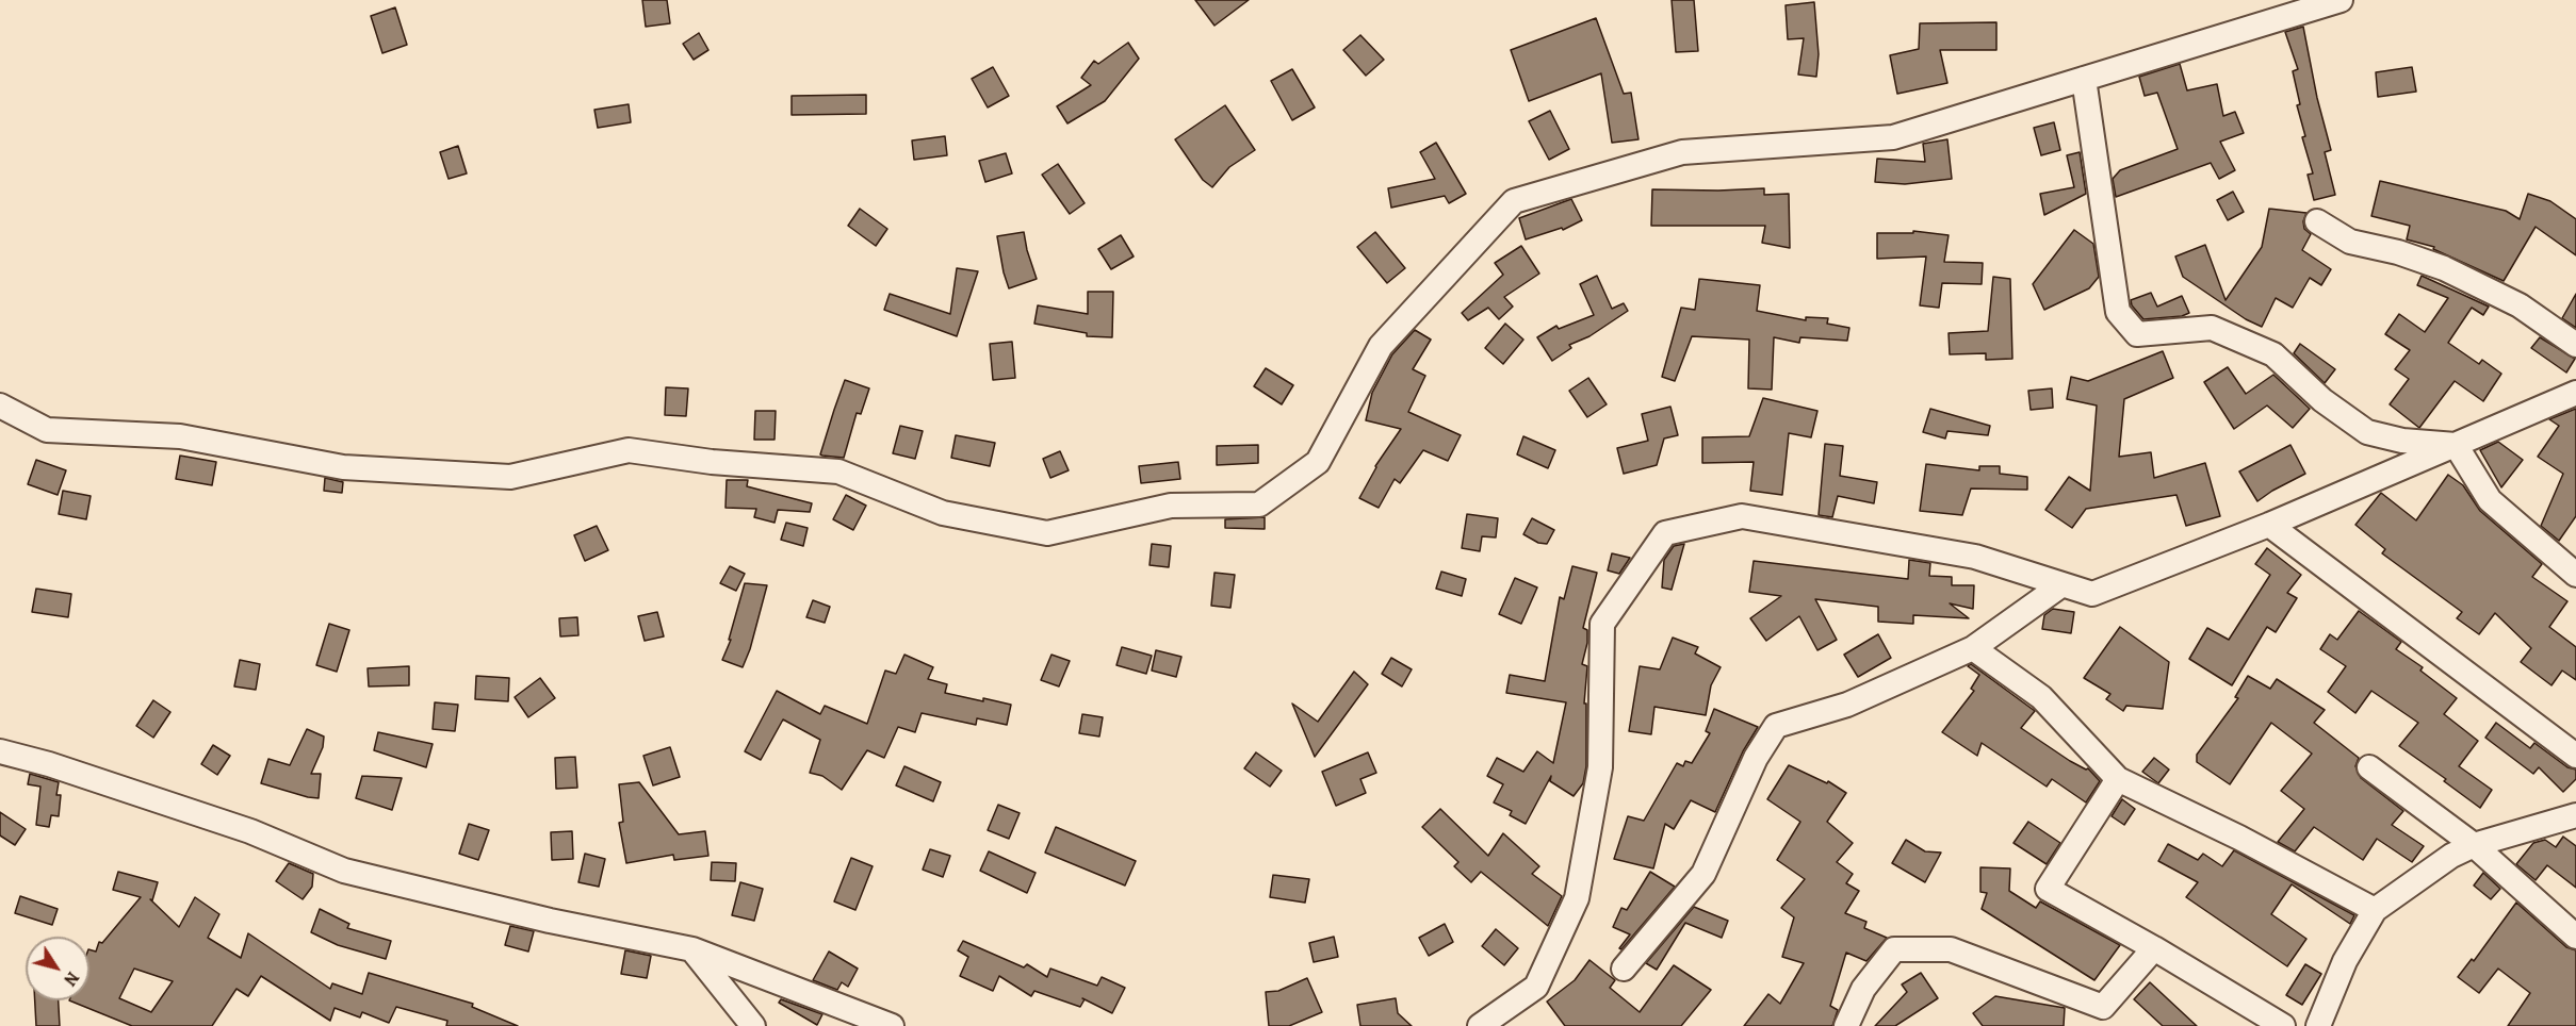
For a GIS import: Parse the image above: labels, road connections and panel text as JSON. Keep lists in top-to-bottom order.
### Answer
{
  "north": "bottom right"
}
